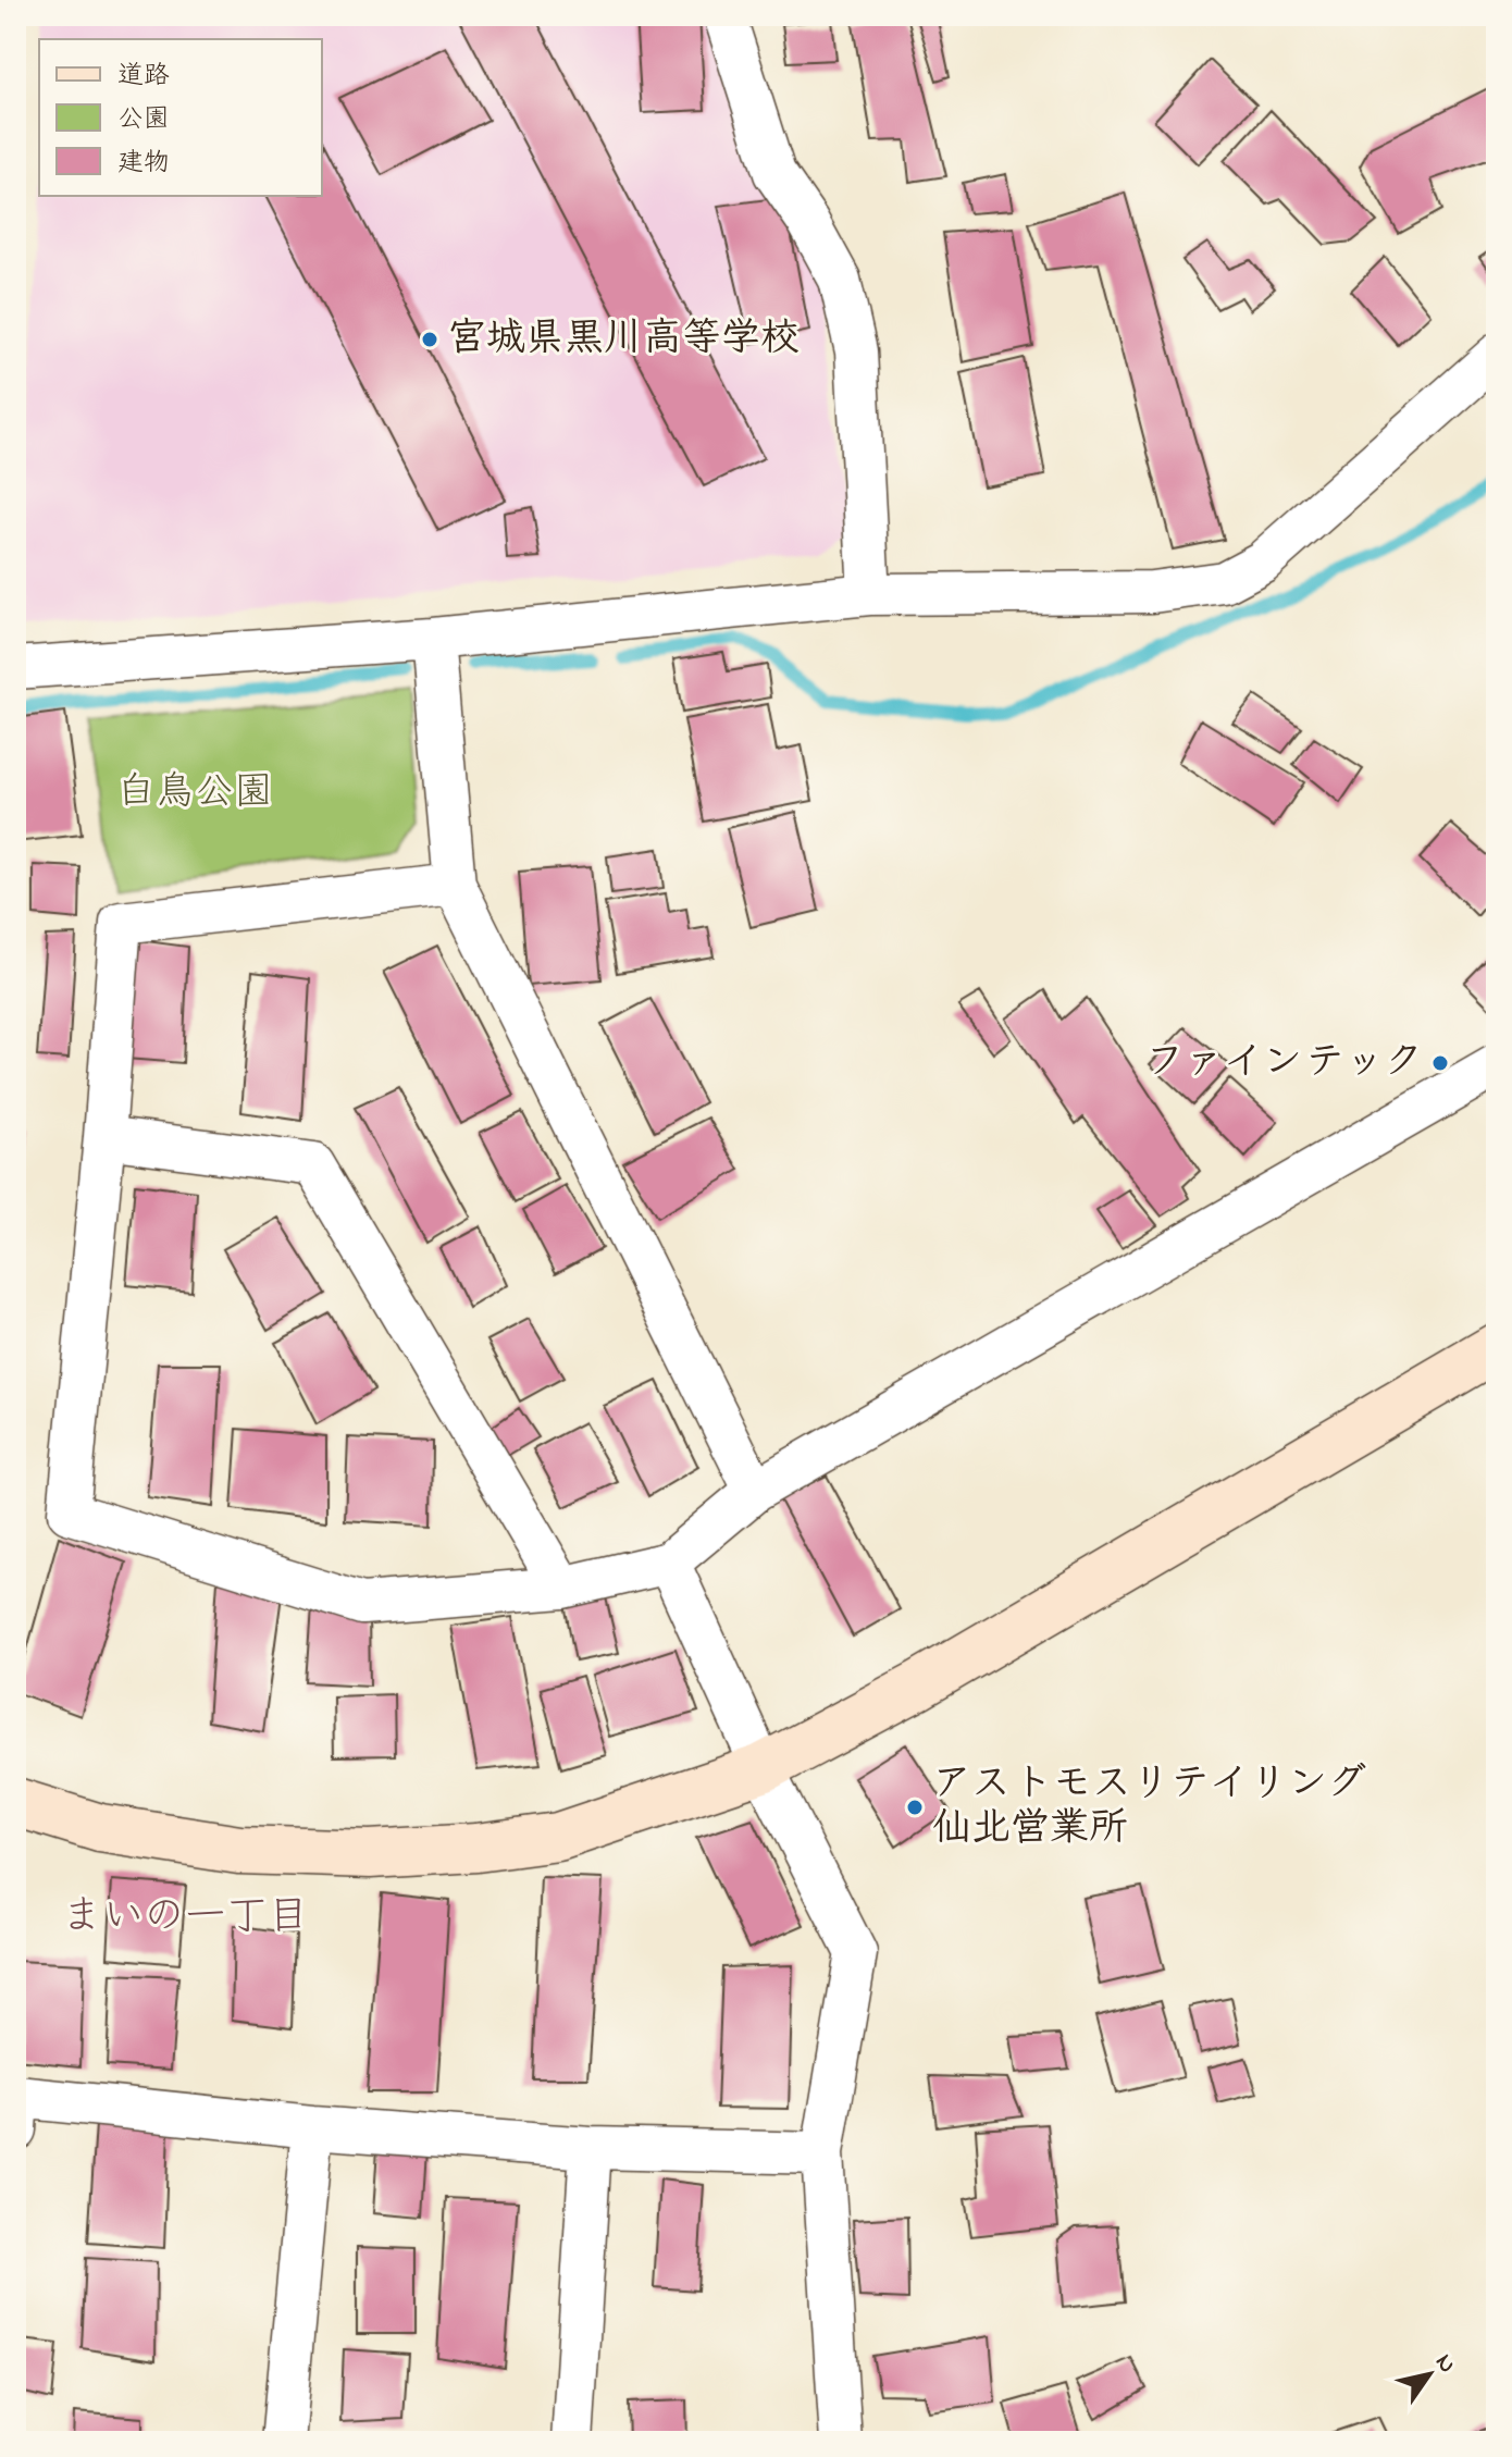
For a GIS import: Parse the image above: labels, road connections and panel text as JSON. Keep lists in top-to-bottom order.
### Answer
{
  "districts": ["まいの一丁目"],
  "parks": ["白鳥公園"],
  "places": ["宮城県黒川高等学校", "ファインテック", "アストモスリテイリング 仙北営業所"],
  "legend": ["道路", "公園", "建物"],
  "north": "top right"
}
